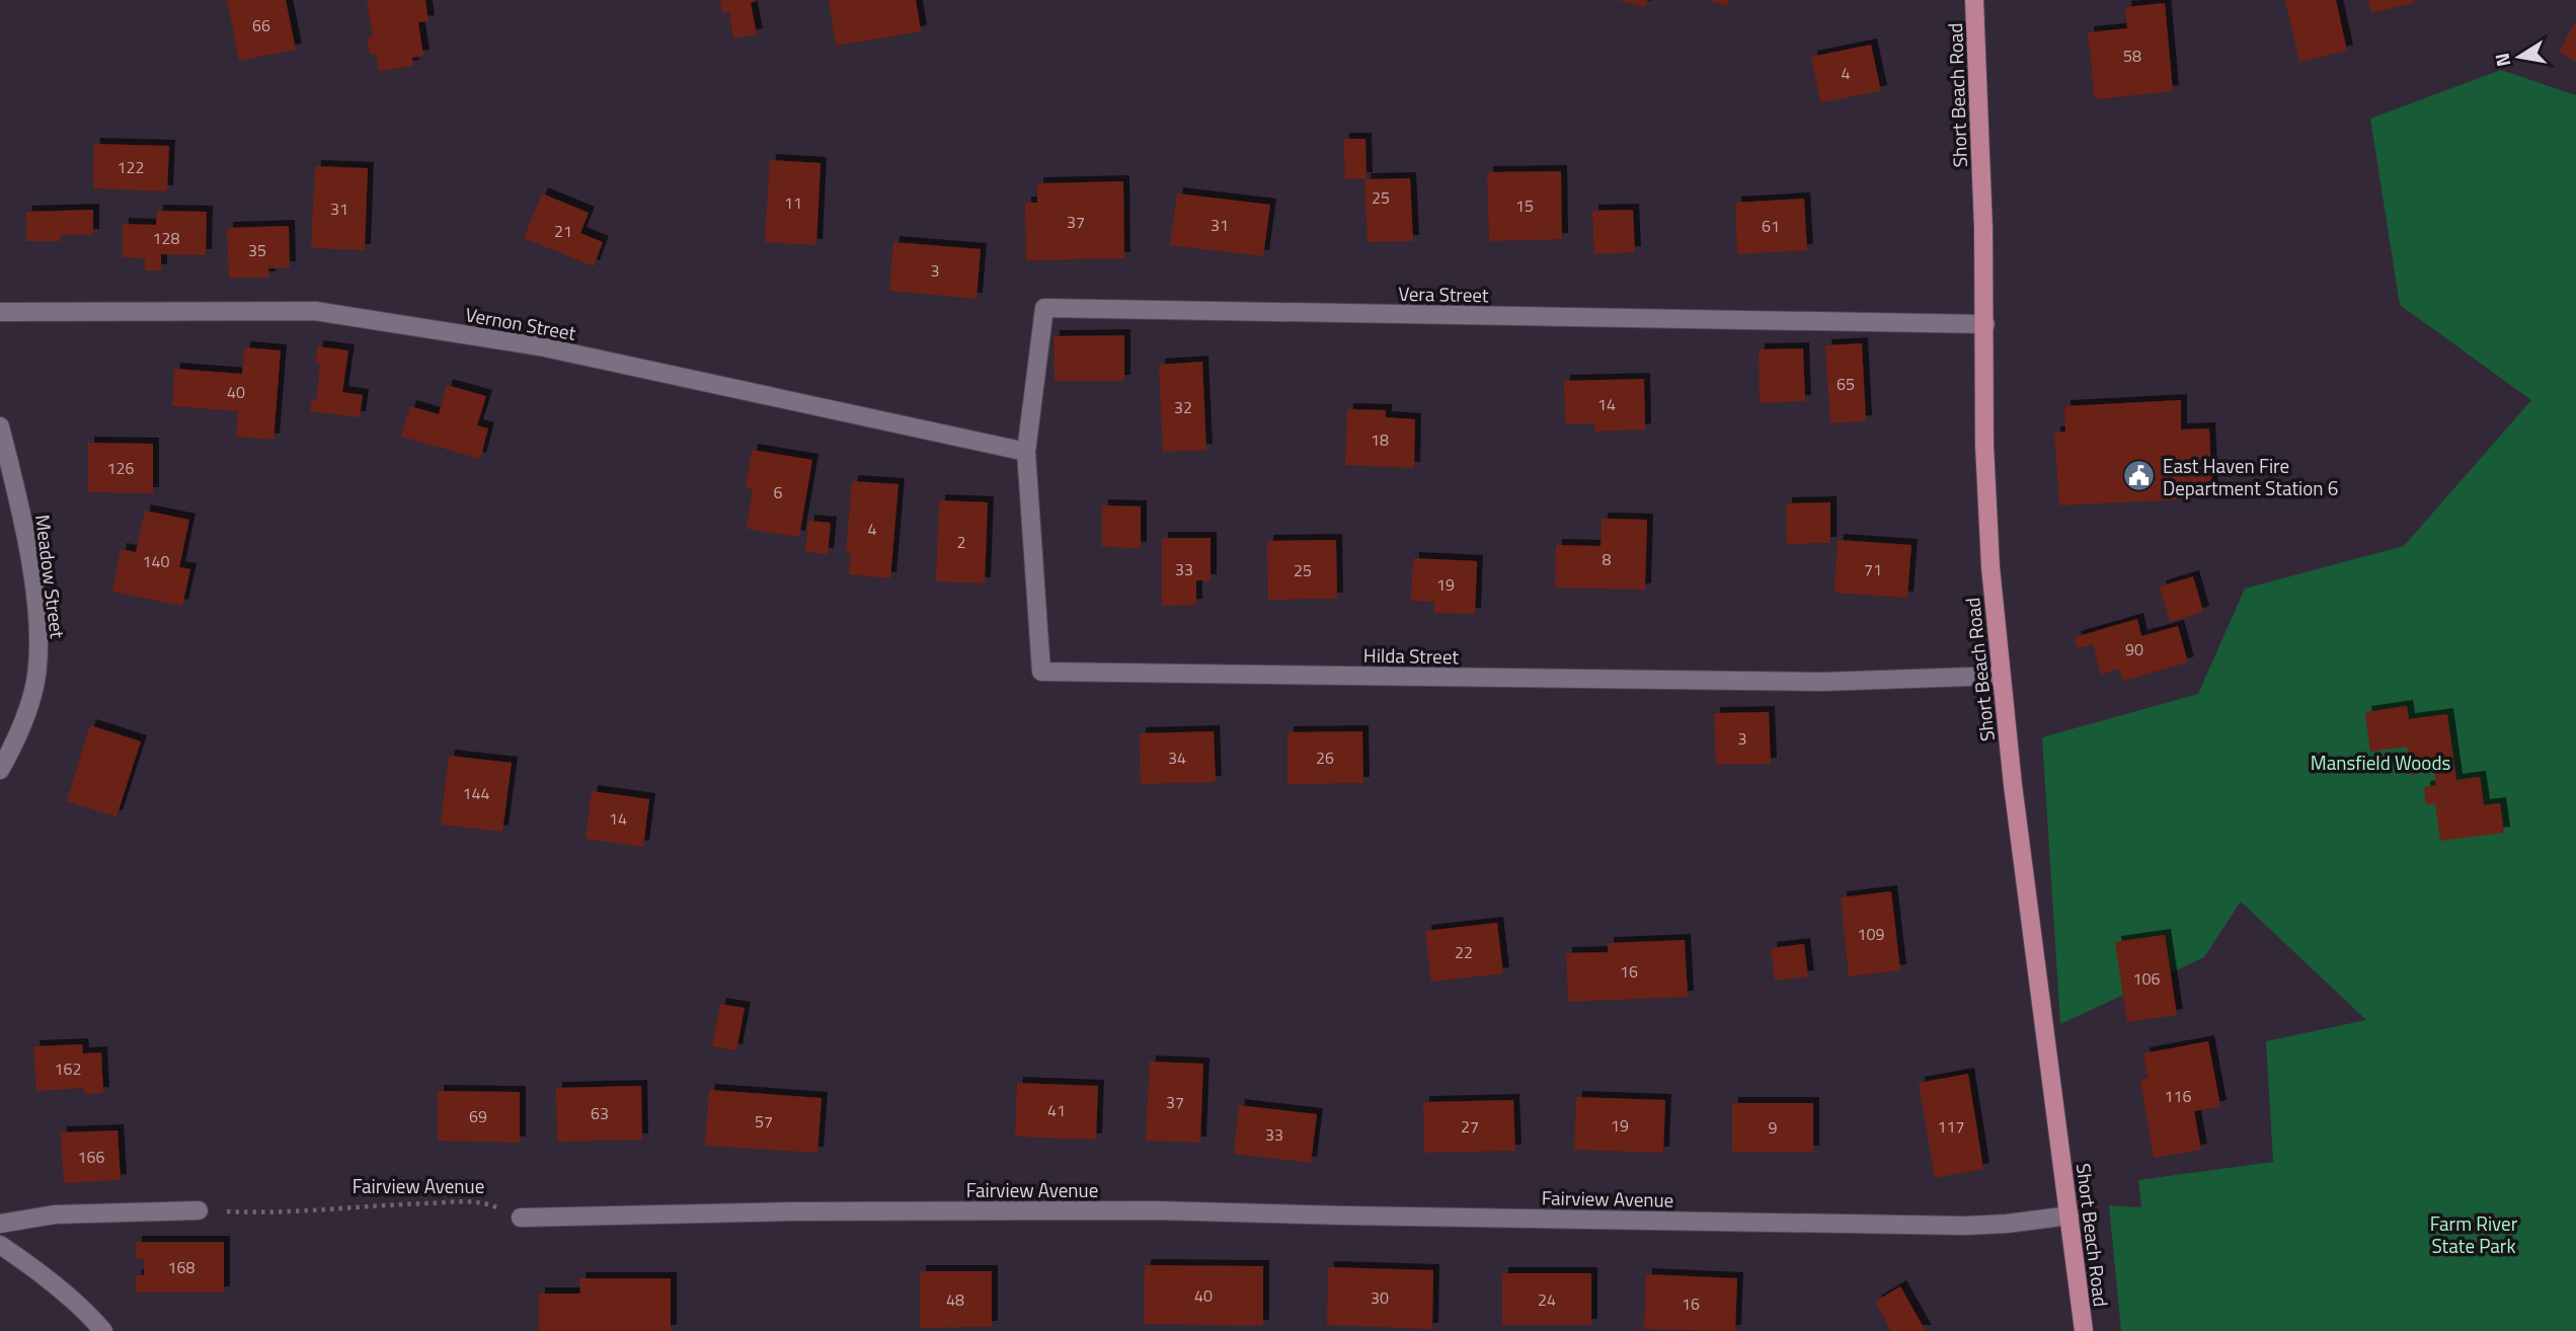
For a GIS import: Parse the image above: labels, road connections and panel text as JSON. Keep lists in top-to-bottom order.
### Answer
{
  "streets": {
    "main road": ["Short Beach Road"],
    "street": [
      "Vera Street",
      "Vernon Street",
      "Meadow Street",
      "Hilda Street",
      "Fairview Avenue"
    ]
  },
  "crossings": [
    ["Short Beach Road", "Vera Street"],
    ["Short Beach Road", "Hilda Street"],
    ["Short Beach Road", "Fairview Avenue"],
    ["Vera Street", "Vernon Street"],
    ["Vera Street", "Hilda Street"],
    ["Vernon Street", "Hilda Street"]
  ],
  "parks": ["Mansfield Woods", "Farm River State Park"],
  "places": {
    "public building": ["East Haven Fire Department Station 6"]
  },
  "house_numbers": [
    "66",
    "58",
    "4",
    "122",
    "25",
    "11",
    "15",
    "31",
    "37",
    "31",
    "61",
    "21",
    "128",
    "35",
    "3",
    "65",
    "40",
    "14",
    "32",
    "18",
    "126",
    "6",
    "4",
    "2",
    "8",
    "140",
    "33",
    "71",
    "25",
    "19",
    "90",
    "3",
    "34",
    "26",
    "144",
    "14",
    "109",
    "22",
    "16",
    "106",
    "162",
    "116",
    "37",
    "41",
    "63",
    "69",
    "57",
    "19",
    "27",
    "117",
    "9",
    "33",
    "166",
    "168",
    "40",
    "30",
    "48",
    "24",
    "16"
  ],
  "north": "left"
}
